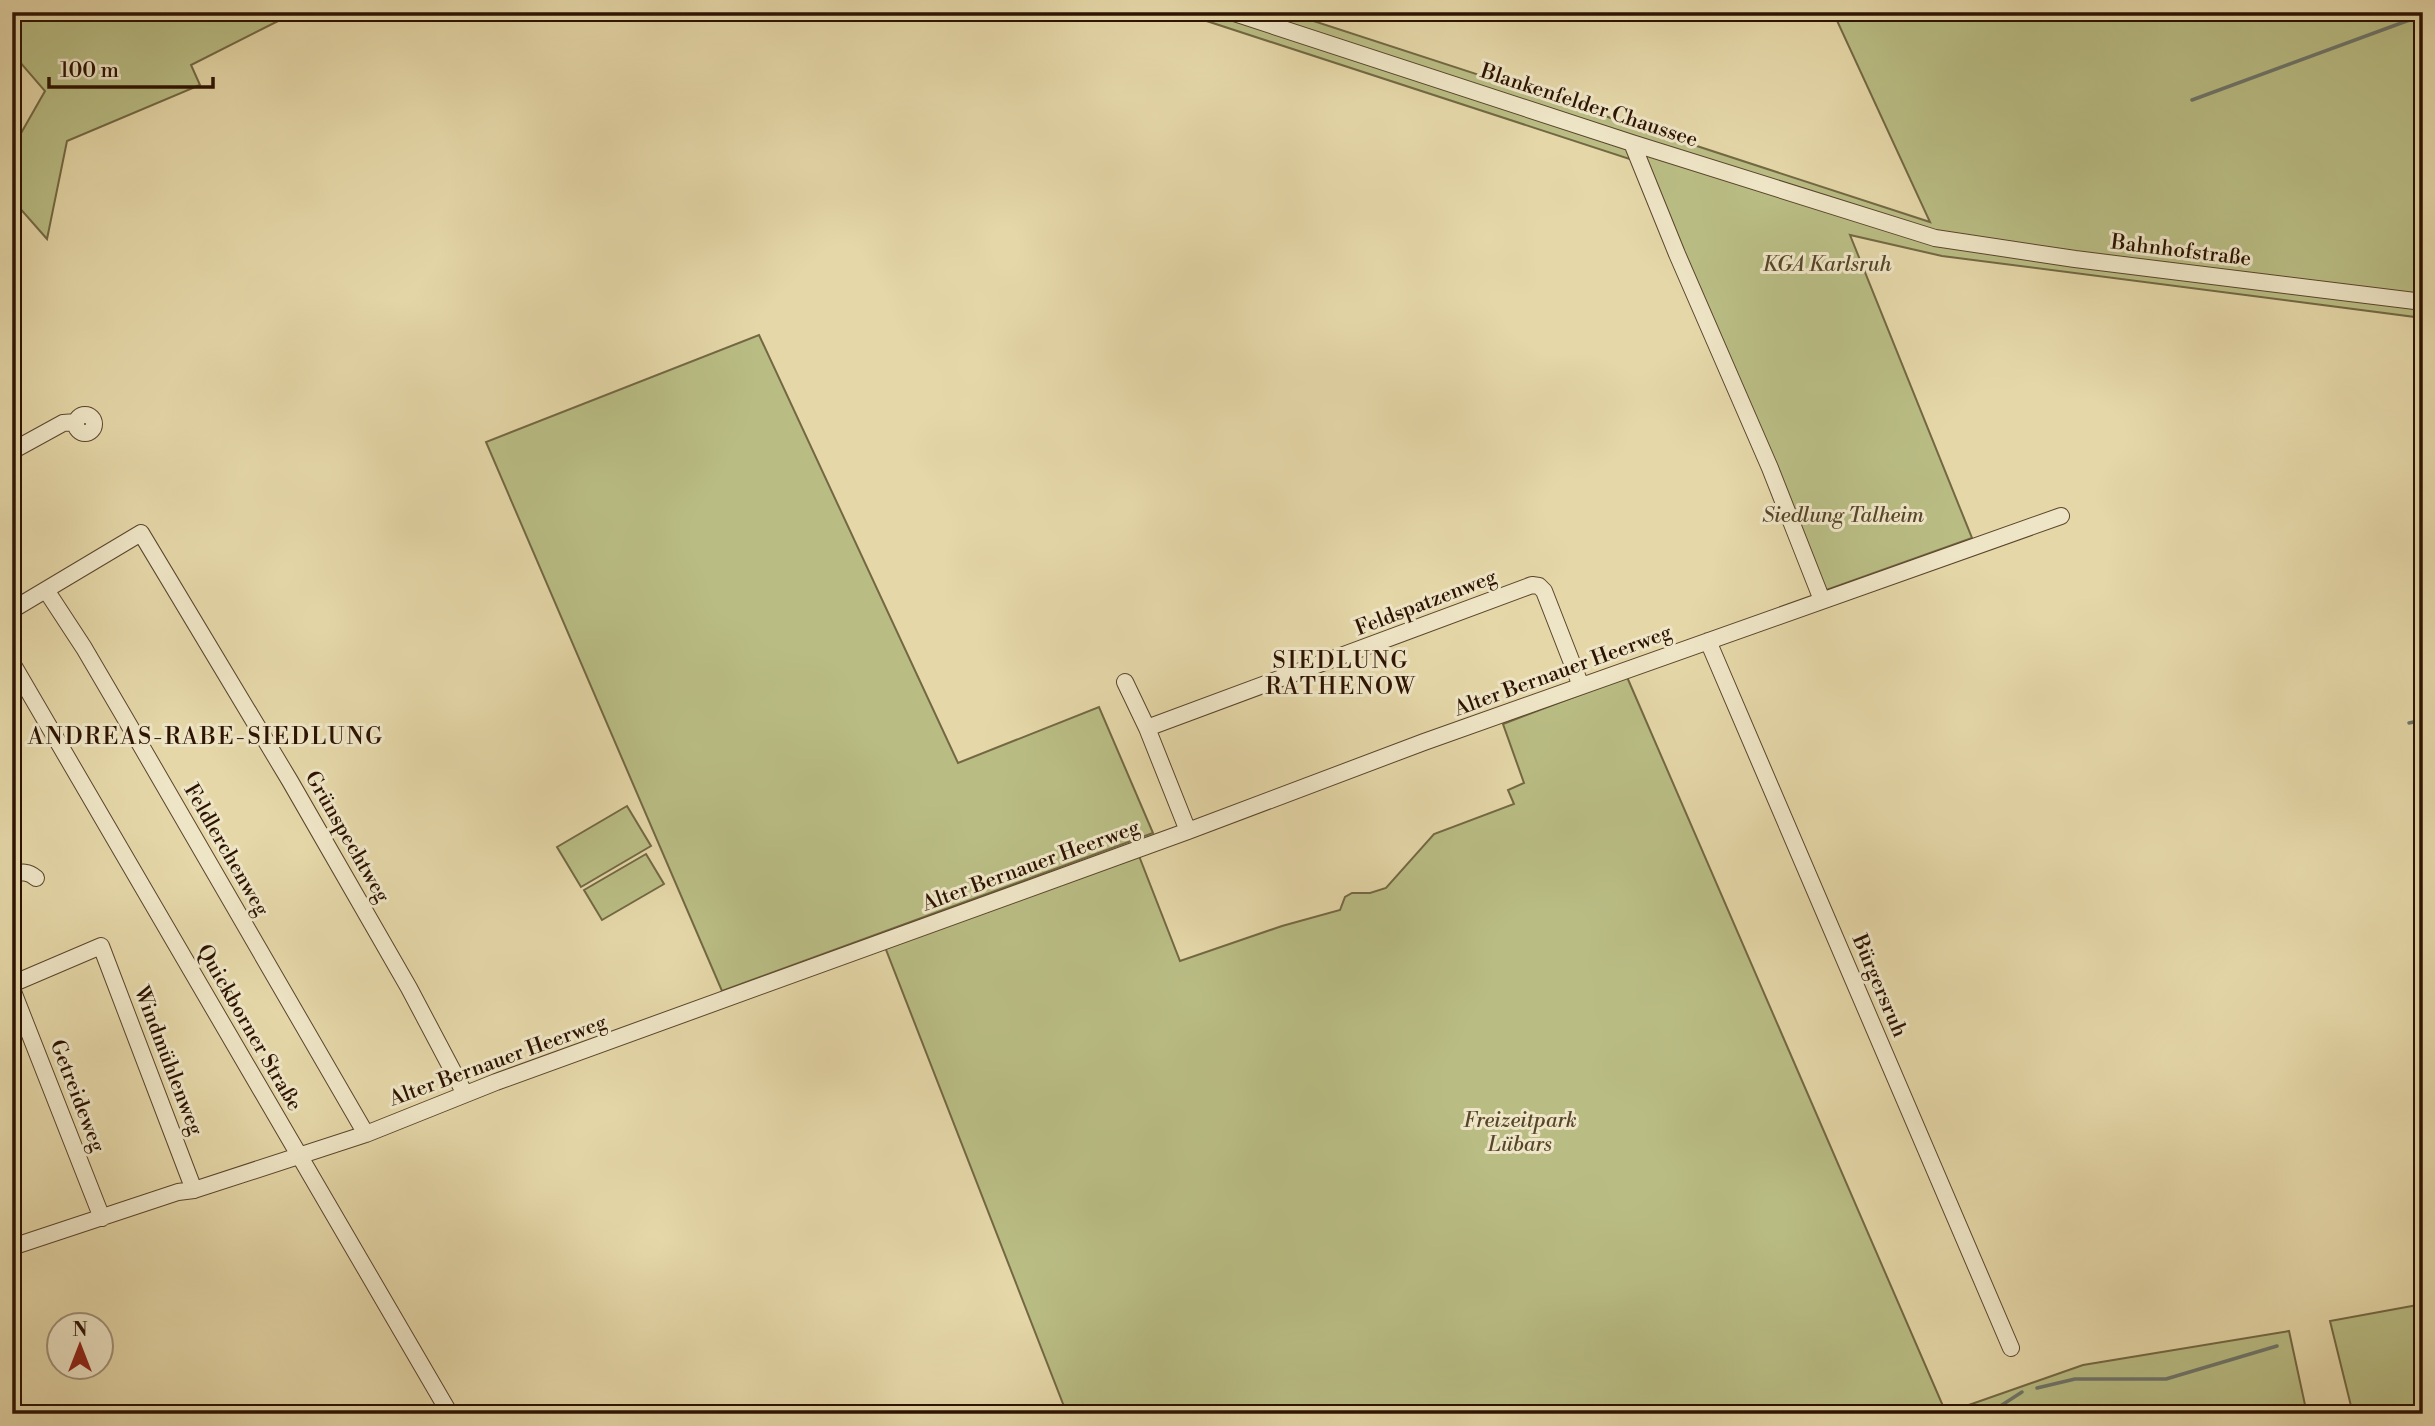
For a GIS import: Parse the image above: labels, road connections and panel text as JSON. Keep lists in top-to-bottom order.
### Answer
{
  "streets": {
    "street": [
      "Blankenfelder Chaussee",
      "Bahnhofstraße",
      "Feldspatzenweg",
      "Alter Bernauer Heerweg",
      "Grünspechtweg",
      "Feldlerchenweg",
      "Bürgersruh",
      "Quickborner Straße",
      "Windmühlenweg",
      "Getreideweg"
    ]
  },
  "crossings": [
    ["Blankenfelder Chaussee", "Bahnhofstraße"],
    ["Feldspatzenweg", "Alter Bernauer Heerweg"],
    ["Alter Bernauer Heerweg", "Grünspechtweg"],
    ["Alter Bernauer Heerweg", "Feldlerchenweg"],
    ["Alter Bernauer Heerweg", "Bürgersruh"],
    ["Alter Bernauer Heerweg", "Quickborner Straße"],
    ["Alter Bernauer Heerweg", "Windmühlenweg"],
    ["Alter Bernauer Heerweg", "Getreideweg"],
    ["Grünspechtweg", "Feldlerchenweg"]
  ],
  "districts": ["SIEDLUNG RATHENOW", "ANDREAS-RABE-SIEDLUNG"],
  "parks": ["KGA Karlsruh", "Siedlung Talheim", "Freizeitpark Lübars"],
  "scale_bar": "100 m",
  "north": "top"
}
